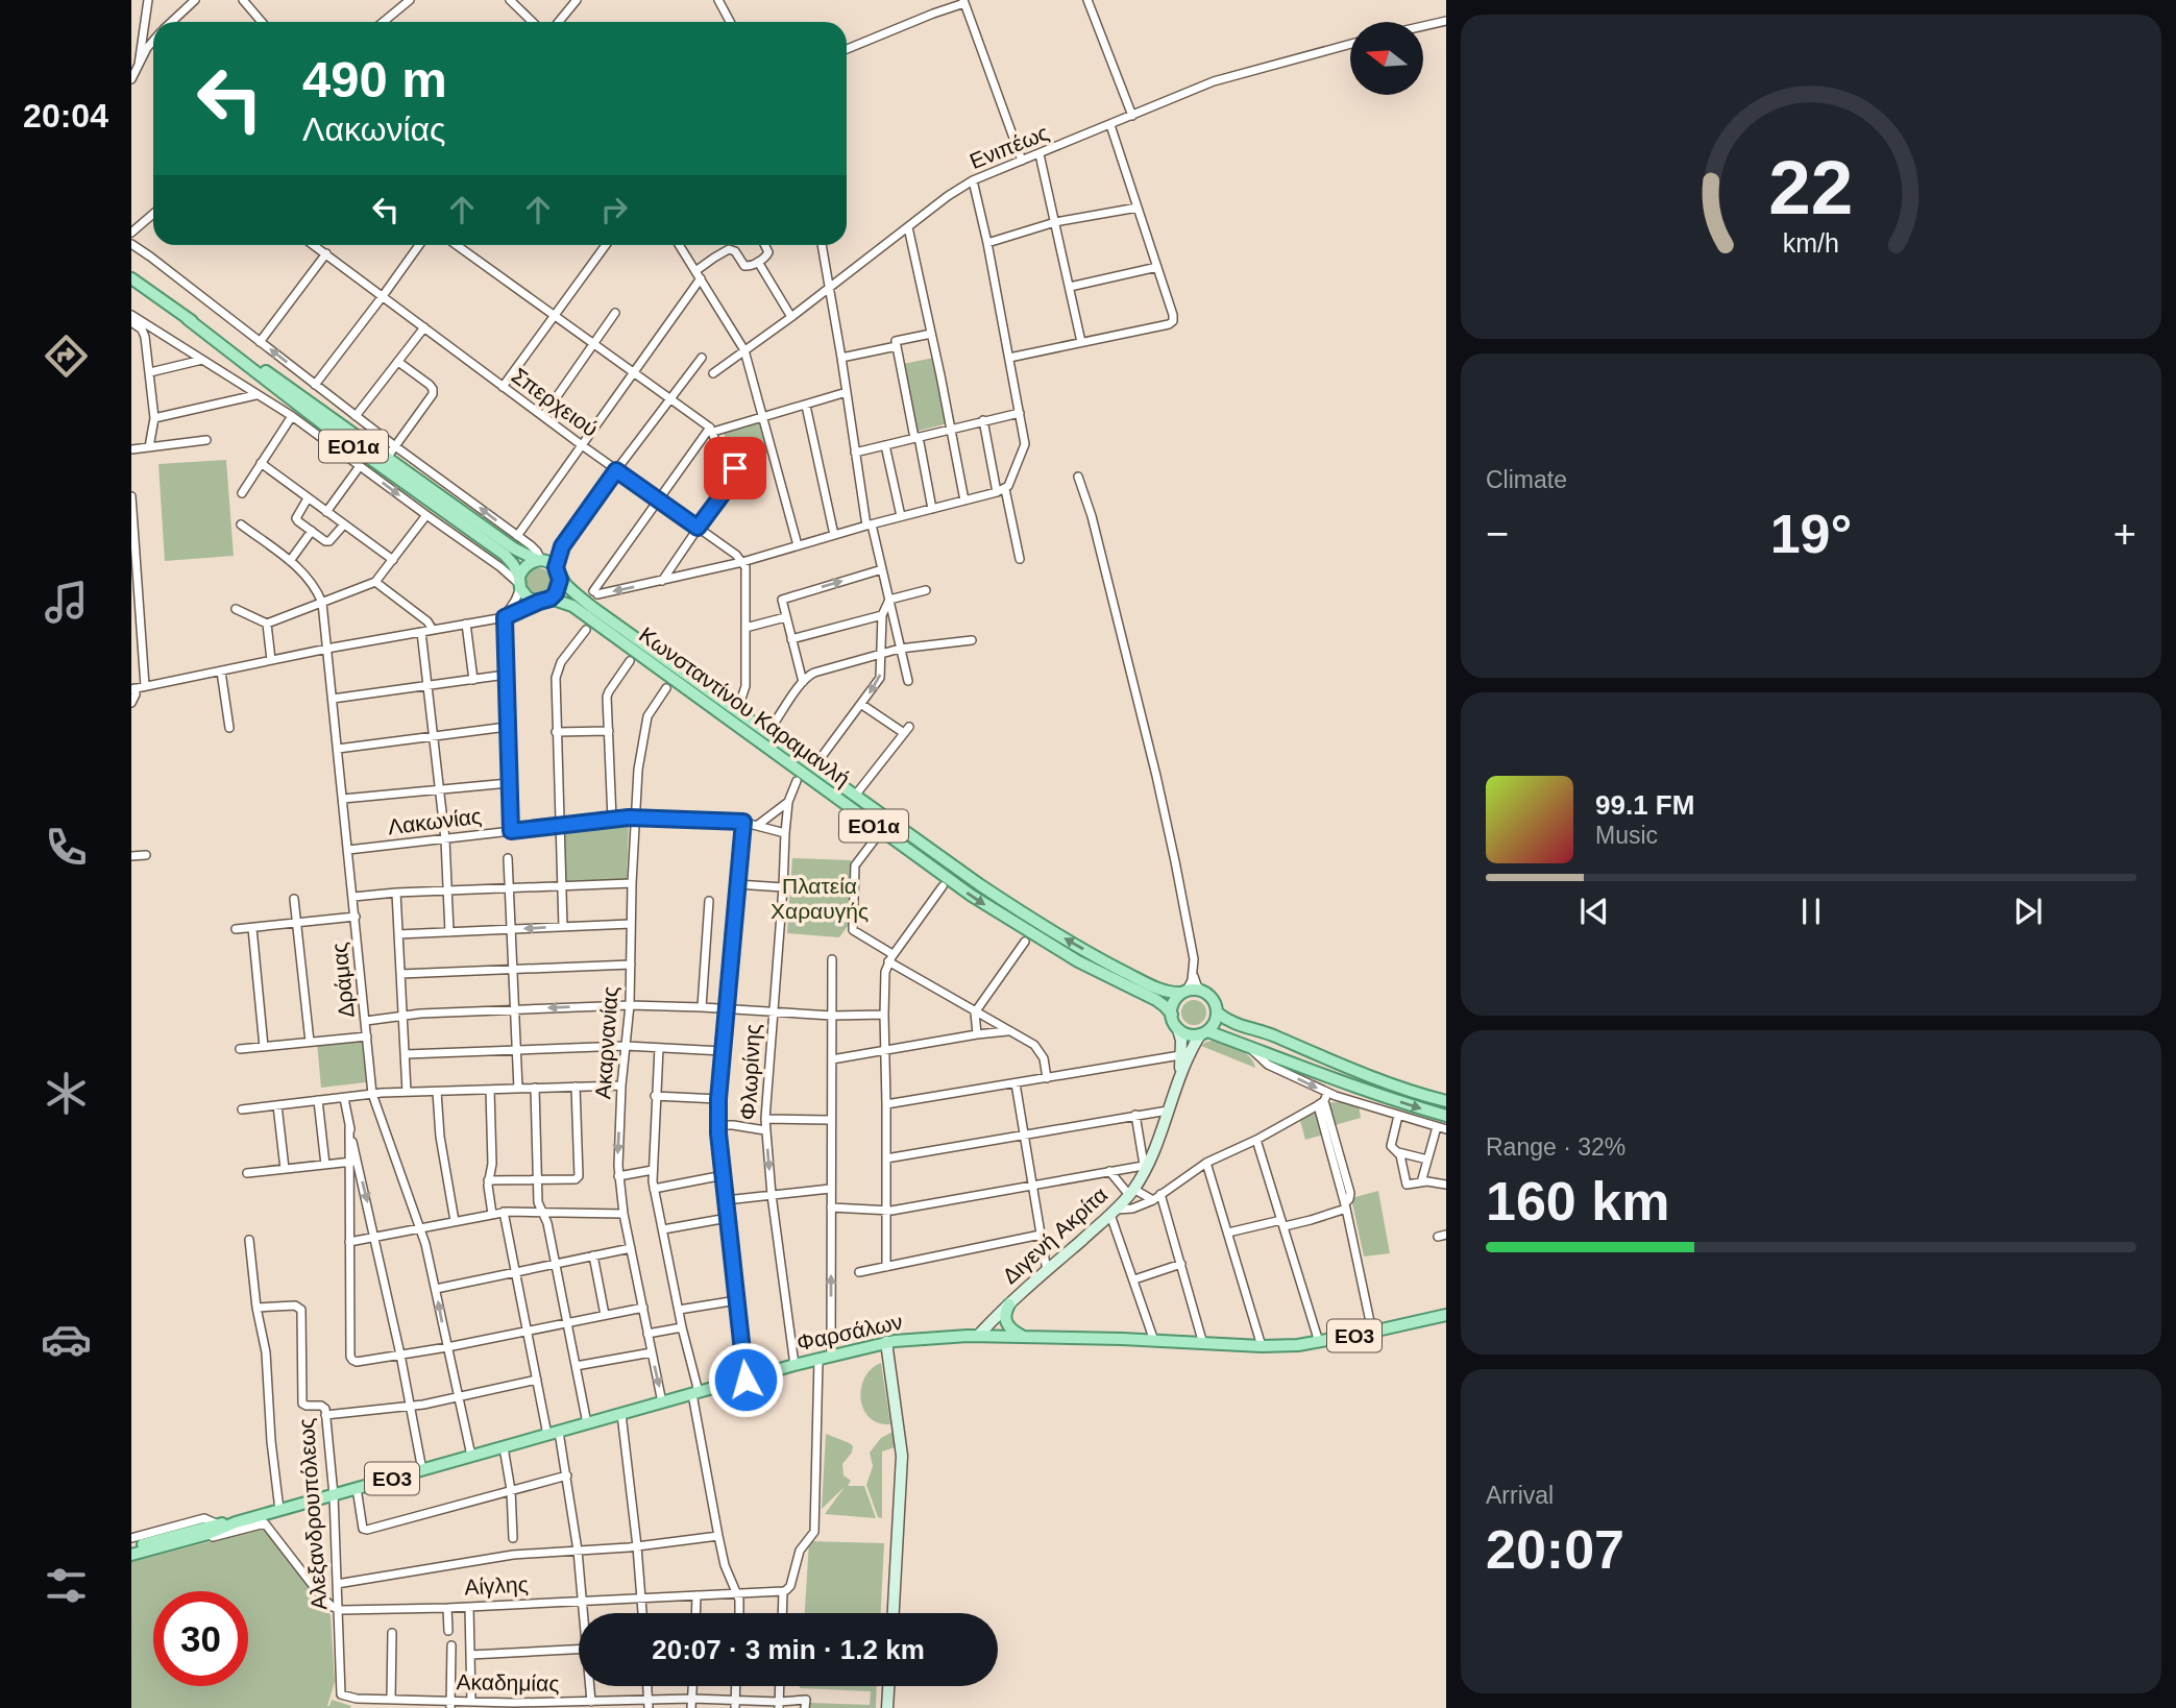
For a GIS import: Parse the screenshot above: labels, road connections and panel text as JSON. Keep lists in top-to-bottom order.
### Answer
{
  "streets": {
    "main road": [
      "ΕΟ1α",
      "Κωνσταντίνου Καραμανλή",
      "Διγενή Ακρίτα",
      "Φαρσάλων",
      "ΕΟ3"
    ],
    "street": [
      "Ενιπέως",
      "Σπερχειού",
      "Λακωνίας",
      "Δράμας",
      "Ακαρνανίας",
      "Φλωρίνης",
      "Αλεξανδρουπόλεως",
      "Αίγλης",
      "Ακαδημίας"
    ]
  },
  "crossings": [
    ["ΕΟ1α", "Κωνσταντίνου Καραμανλή"],
    ["ΕΟ1α", "Διγενή Ακρίτα"],
    ["Κωνσταντίνου Καραμανλή", "Διγενή Ακρίτα"],
    ["Λακωνίας", "Δράμας"],
    ["Λακωνίας", "Ακαρνανίας"],
    ["Λακωνίας", "Φλωρίνης"],
    ["Δράμας", "Φαρσάλων"],
    ["Ακαρνανίας", "Φαρσάλων"],
    ["Φλωρίνης", "Φαρσάλων"],
    ["Διγενή Ακρίτα", "Φαρσάλων"],
    ["Φαρσάλων", "ΕΟ3"],
    ["Φαρσάλων", "Αλεξανδρουπόλεως"],
    ["Αλεξανδρουπόλεως", "Αίγλης"],
    ["Αλεξανδρουπόλεως", "Ακαδημίας"]
  ],
  "parks": ["Πλατεία Χαραυγής"],
  "north": "left",
  "page": {
    "tabs": "20:04",
    "turn": ["490 m", "Λακωνίας"],
    "tile": [
      "Climate",
      ["Range · 32%", "160 km"],
      ["Arrival", "20:07"]
    ],
    "heat": ["−", "19°", "+"],
    "song": ["99.1 FM", "Music"],
    "limit": "30",
    "trip": "20:07 · 3 min · 1.2 km",
    "gauge": ["22", "km/h"]
  }
}
